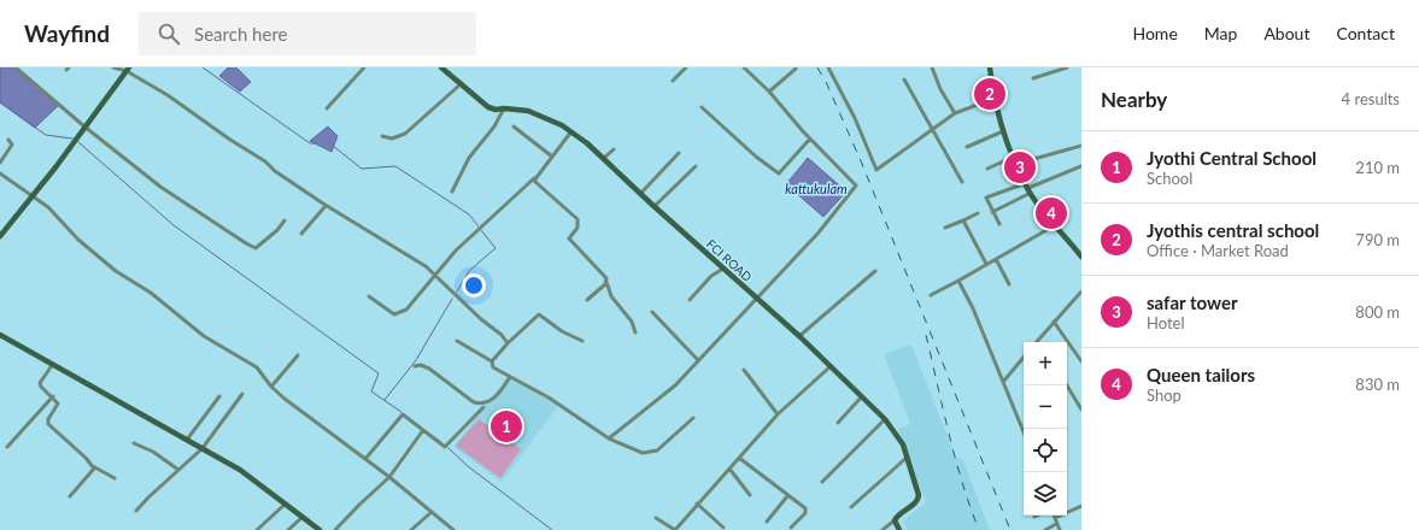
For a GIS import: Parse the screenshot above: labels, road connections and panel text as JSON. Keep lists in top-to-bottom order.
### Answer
{
  "streets": {
    "street": ["FCI ROAD"]
  },
  "water": ["kattukulam"],
  "page": {
    "header": "Wayfind",
    "search": "Search here",
    "nav": [
      "Home",
      "Map",
      "About",
      "Contact"
    ],
    "heading": ["Nearby", "4 results"],
    "pins": [
      "2",
      "3",
      "4",
      "1"
    ],
    "list": [
      {
        "mark": "1",
        "name": "Jyothi Central School",
        "note": "School",
        "value": "210 m"
      },
      {
        "mark": "2",
        "name": "Jyothis central school",
        "note": "Office · Market Road",
        "value": "790 m"
      },
      {
        "mark": "3",
        "name": "safar tower",
        "note": "Hotel",
        "value": "800 m"
      },
      {
        "mark": "4",
        "name": "Queen tailors",
        "note": "Shop",
        "value": "830 m"
      }
    ],
    "map_buttons": ["+", "−"]
  }
}
